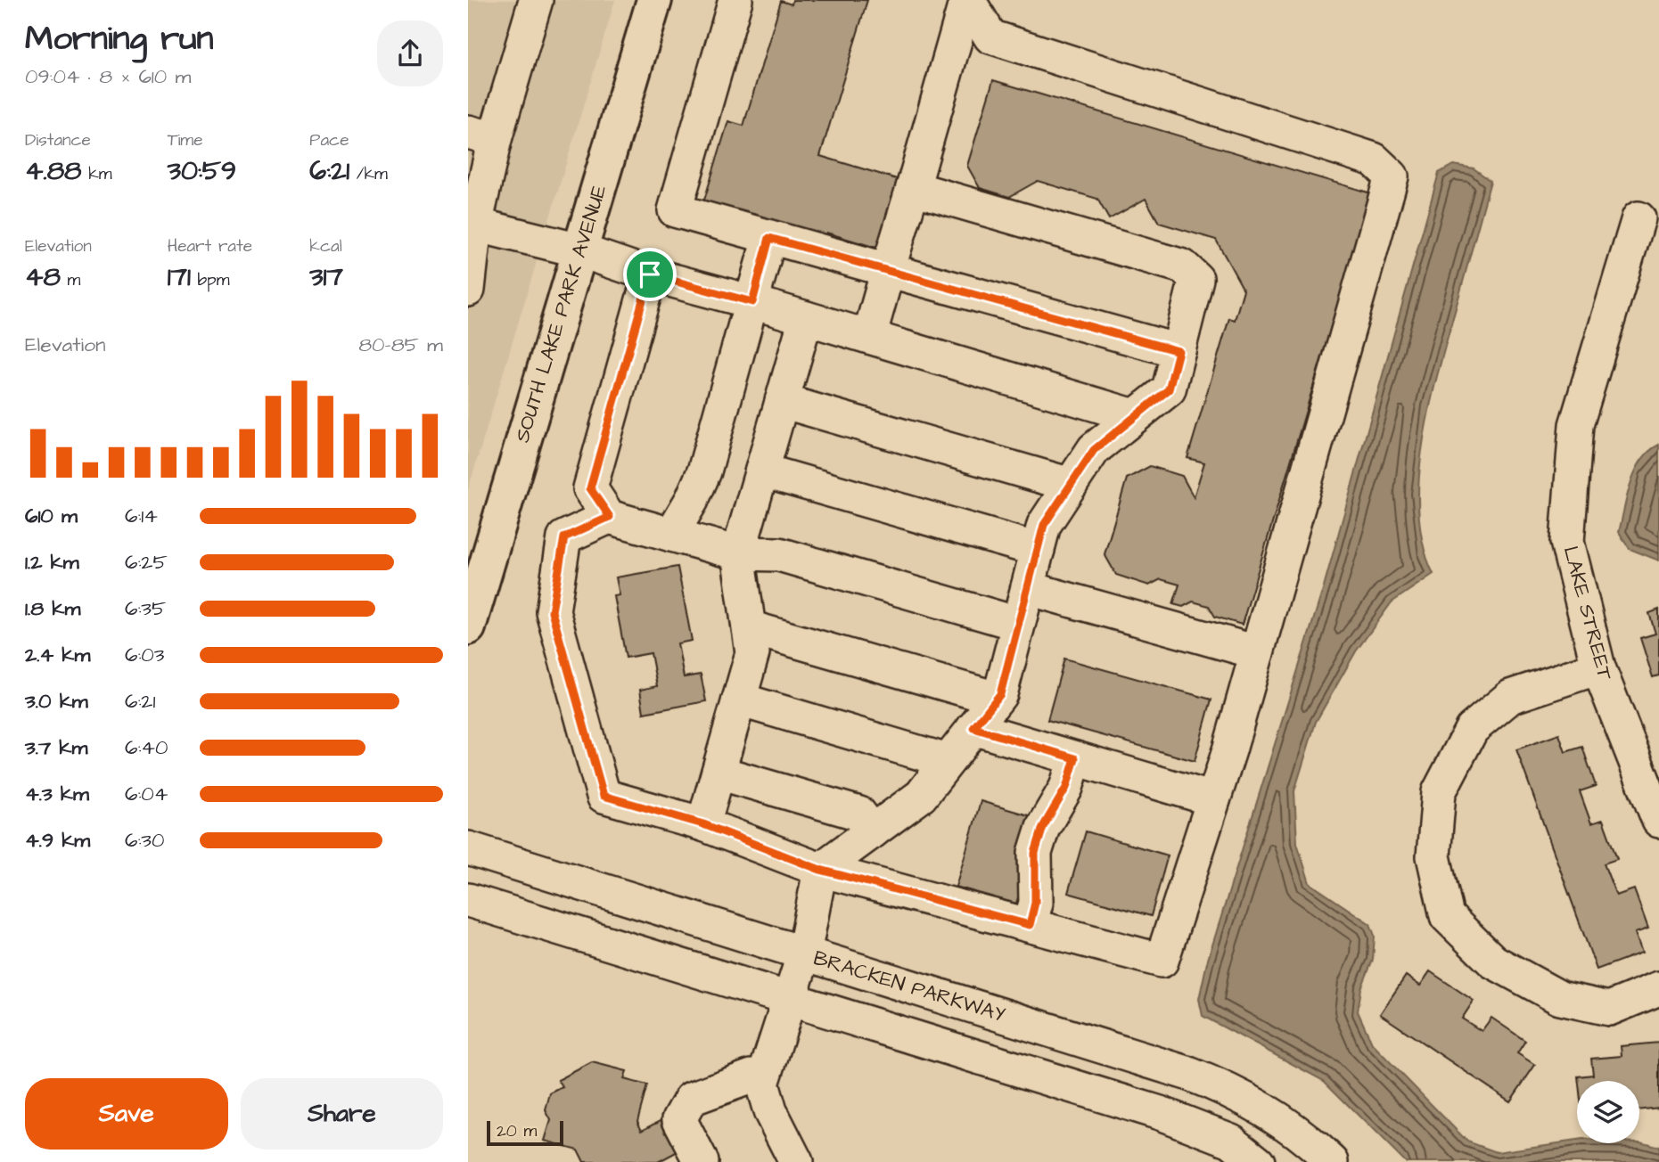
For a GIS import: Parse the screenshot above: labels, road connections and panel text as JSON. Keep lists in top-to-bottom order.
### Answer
{
  "streets": {
    "main road": ["SOUTH LAKE PARK AVENUE"],
    "street": ["LAKE STREET", "BRACKEN PARKWAY"]
  },
  "scale_bar": "20 m",
  "page": {
    "heading": ["Morning run", "09:04 · 8 × 610 m"],
    "stats": [
      ["Distance", "4.88 km"],
      ["Time", "30:59"],
      ["Pace", "6:21 /km"],
      ["Elevation", "48 m"],
      ["Heart rate", "171 bpm"],
      ["kcal", "317"]
    ],
    "chart": ["Elevation", "80–85 m"],
    "list": [
      {
        "name": "610 m",
        "note": "6:14"
      },
      {
        "name": "1.2 km",
        "note": "6:25"
      },
      {
        "name": "1.8 km",
        "note": "6:35"
      },
      {
        "name": "2.4 km",
        "note": "6:03"
      },
      {
        "name": "3.0 km",
        "note": "6:21"
      },
      {
        "name": "3.7 km",
        "note": "6:40"
      },
      {
        "name": "4.3 km",
        "note": "6:04"
      },
      {
        "name": "4.9 km",
        "note": "6:30"
      }
    ],
    "buttons": ["Save", "Share"],
    "scale": "20 m"
  }
}
